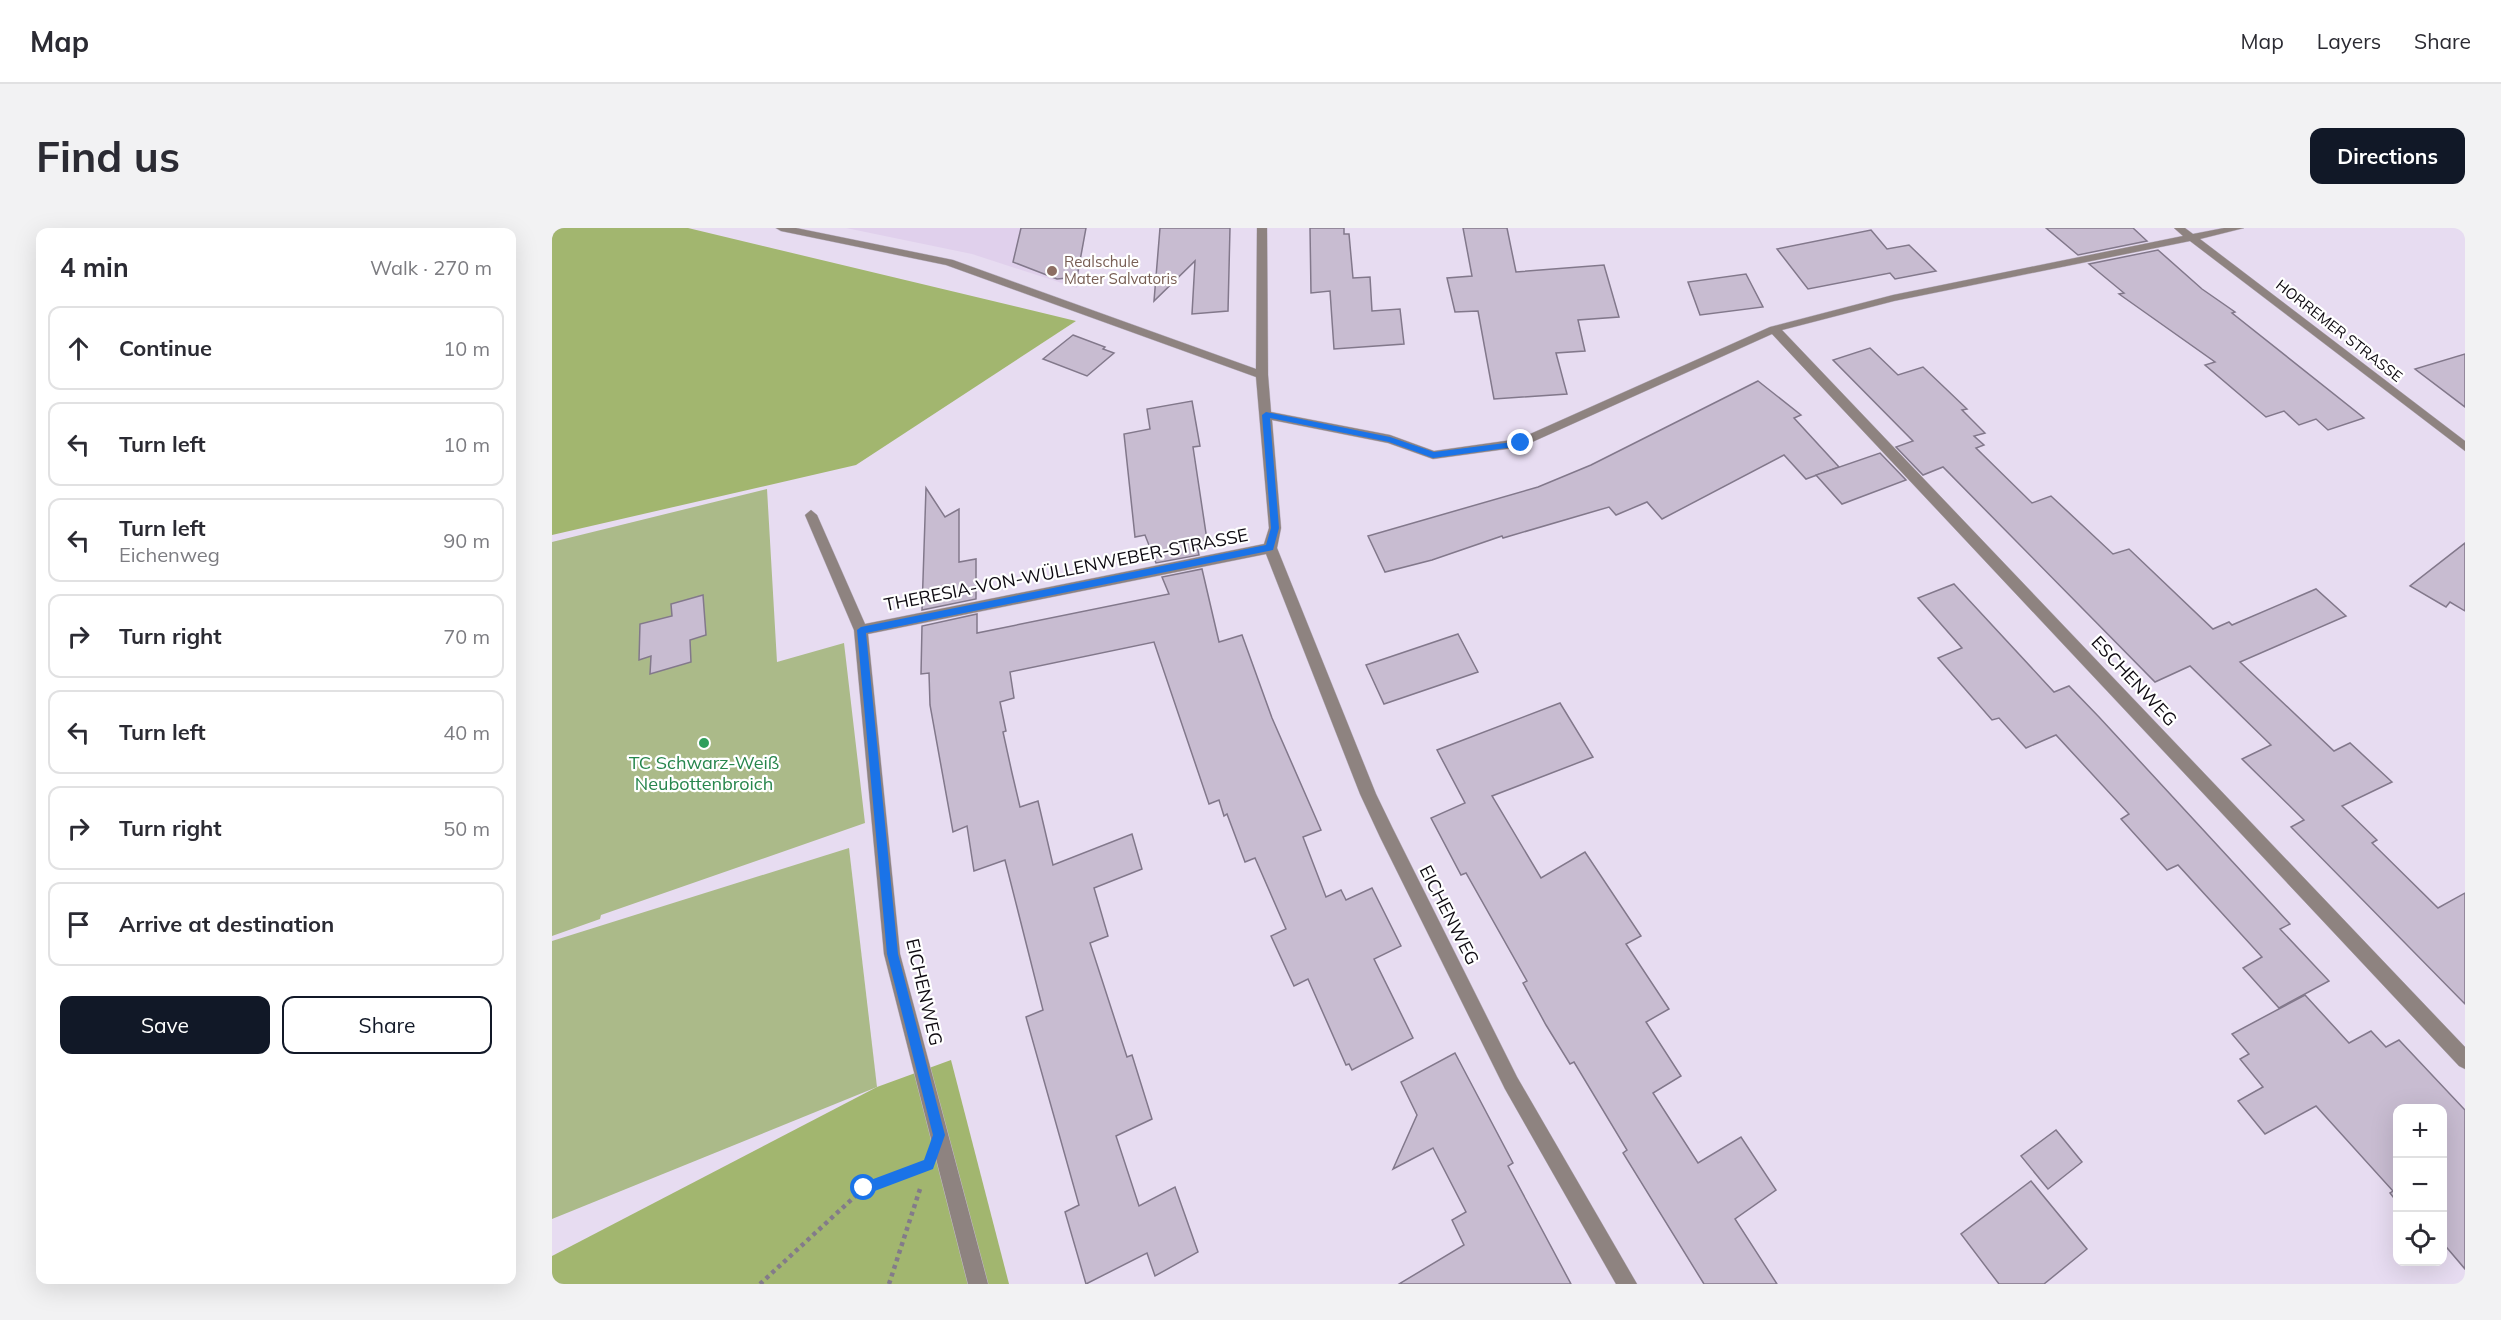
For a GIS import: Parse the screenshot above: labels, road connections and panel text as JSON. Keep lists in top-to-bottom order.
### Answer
{
  "streets": {
    "street": [
      "HORREMER STRASSE",
      "THERESIA-VON-WÜLLENWEBER-STRASSE",
      "ESCHENWEG",
      "EICHENWEG"
    ]
  },
  "crossings": [
    ["THERESIA-VON-WÜLLENWEBER-STRASSE", "EICHENWEG"]
  ],
  "places": ["Realschule Mater Salvatoris", "TC Schwarz-Weiß Neubottenbroich"],
  "page": {
    "header": "Map",
    "nav": ["Map", "Layers", "Share"],
    "buttons": [
      "Directions",
      ["Save", "Share"]
    ],
    "title": "Find us",
    "heading": ["4 min", "Walk · 270 m"],
    "list": [
      ["Continue", "10 m"],
      ["Turn left", "10 m"],
      ["Turn left", "Eichenweg", "90 m"],
      ["Turn right", "70 m"],
      ["Turn left", "40 m"],
      ["Turn right", "50 m"],
      "Arrive at destination"
    ],
    "map_buttons": ["+", "−"]
  }
}
